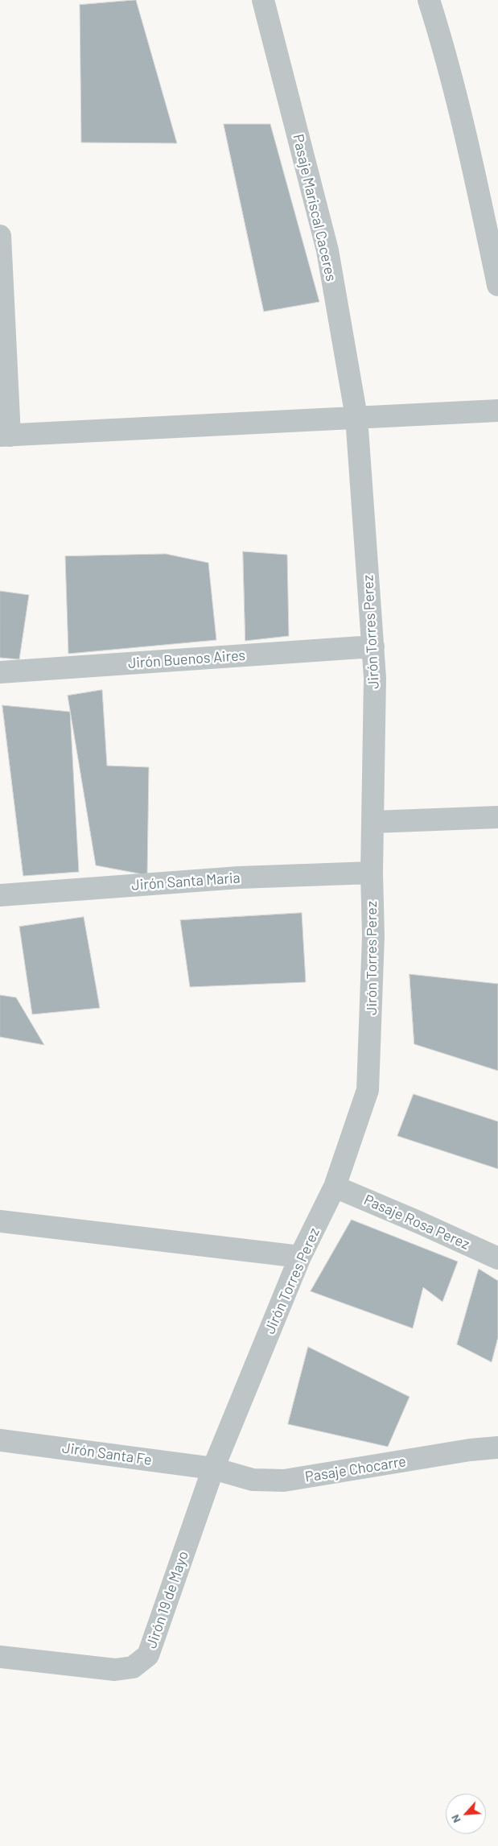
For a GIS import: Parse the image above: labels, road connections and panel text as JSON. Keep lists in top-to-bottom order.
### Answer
{
  "streets": {
    "street": [
      "Pasaje Mariscal Caceres",
      "Jirón Torres Perez",
      "Jirón Buenos Aires",
      "Jirón Santa Maria",
      "Pasaje Rosa Perez",
      "Jirón Santa Fe",
      "Pasaje Chocarre",
      "Jirón 19 de Mayo"
    ]
  },
  "crossings": [
    ["Pasaje Mariscal Caceres", "Jirón Torres Perez"],
    ["Jirón Torres Perez", "Jirón Buenos Aires"],
    ["Jirón Torres Perez", "Jirón Santa Maria"],
    ["Jirón Torres Perez", "Pasaje Rosa Perez"],
    ["Jirón Torres Perez", "Jirón Santa Fe"],
    ["Jirón Torres Perez", "Pasaje Chocarre"],
    ["Jirón Torres Perez", "Jirón 19 de Mayo"],
    ["Jirón Santa Fe", "Pasaje Chocarre"],
    ["Jirón Santa Fe", "Jirón 19 de Mayo"],
    ["Pasaje Chocarre", "Jirón 19 de Mayo"]
  ],
  "north": "bottom left"
}
